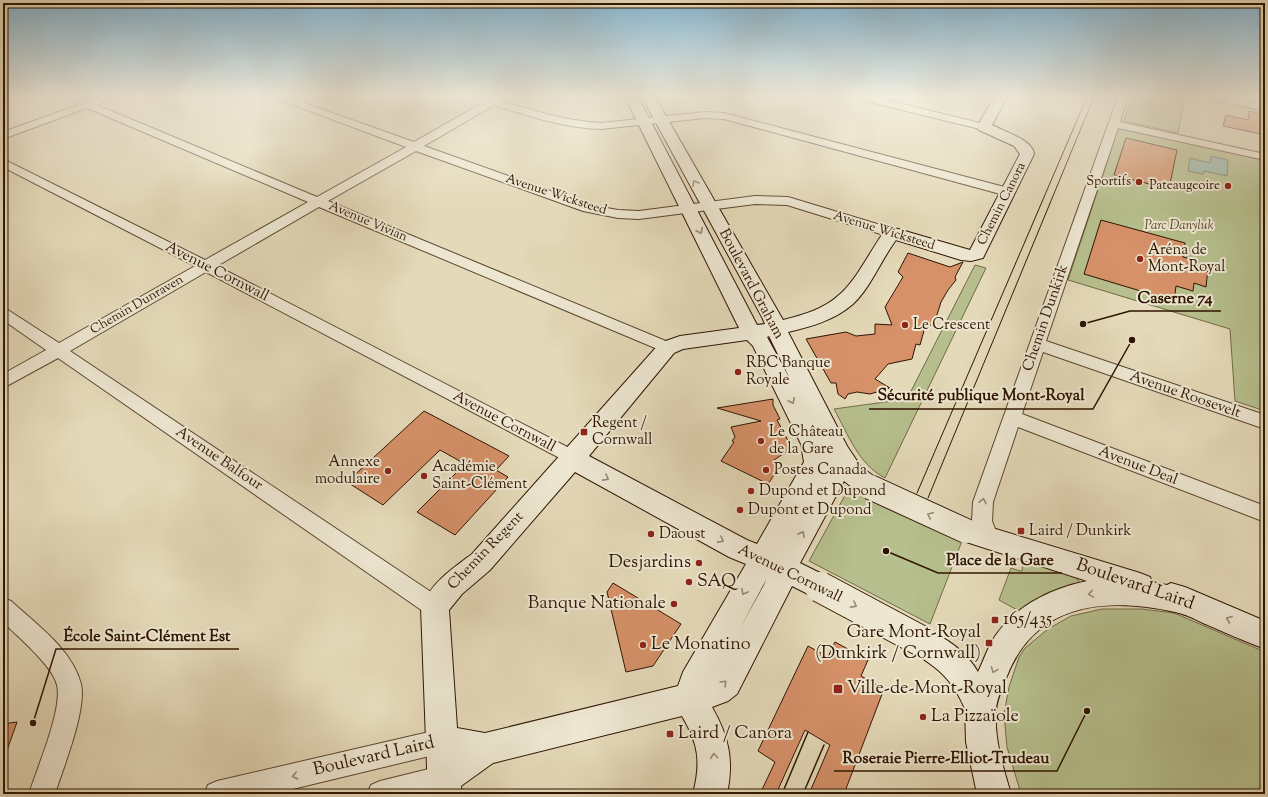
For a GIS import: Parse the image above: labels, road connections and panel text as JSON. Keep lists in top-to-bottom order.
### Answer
{
  "streets": {
    "street": [
      "Avenue Wicksteed",
      "Chemin Canora",
      "Avenue Vivian",
      "Avenue Cornwall",
      "Boulevard Graham",
      "Chemin Dunraven",
      "Chemin Dunkirk",
      "Avenue Roosevelt",
      "Avenue Balfour",
      "Avenue Deal",
      "Chemin Regent",
      "Boulevard Laird"
    ]
  },
  "crossings": [
    ["Avenue Wicksteed", "Chemin Canora"],
    ["Avenue Wicksteed", "Boulevard Graham"],
    ["Avenue Wicksteed", "Chemin Dunraven"],
    ["Avenue Vivian", "Chemin Dunraven"],
    ["Avenue Vivian", "Chemin Regent"],
    ["Avenue Cornwall", "Chemin Dunraven"],
    ["Avenue Cornwall", "Chemin Regent"],
    ["Boulevard Graham", "Boulevard Laird"],
    ["Chemin Dunraven", "Avenue Balfour"],
    ["Chemin Dunkirk", "Avenue Roosevelt"],
    ["Chemin Dunkirk", "Avenue Deal"],
    ["Chemin Dunkirk", "Boulevard Laird"],
    ["Avenue Balfour", "Chemin Regent"]
  ],
  "one_way": ["Avenue Cornwall", "Boulevard Laird"],
  "parks": ["Parc Danyluk"],
  "places": {
    "other": [
      "Sportifs",
      "Pateaugeoire",
      "Aréna de Mont-Royal",
      "Caserne 74",
      "Le Crescent",
      "Sécurité publique Mont-Royal",
      "RBC Banque Royale",
      "Le Château de la Gare",
      "Postes Canada",
      "Annexe modulaire",
      "Académie Saint-Clément",
      "Dupond et Dupond",
      "Dupont et Dupond",
      "Daoust",
      "Place de la Gare",
      "Desjardins",
      "SAQ",
      "Banque Nationale",
      "Le Monatino",
      "Roseraie Pierre-Elliot-Trudeau",
      "La Pizzaïole",
      "École Saint-Clément Est"
    ],
    "transit": [
      "Regent / Cornwall",
      "Laird / Dunkirk",
      "165/435",
      "Gare Mont-Royal (Dunkirk / Cornwall)",
      "Ville-de-Mont-Royal",
      "Laird / Canora"
    ]
  }
}
